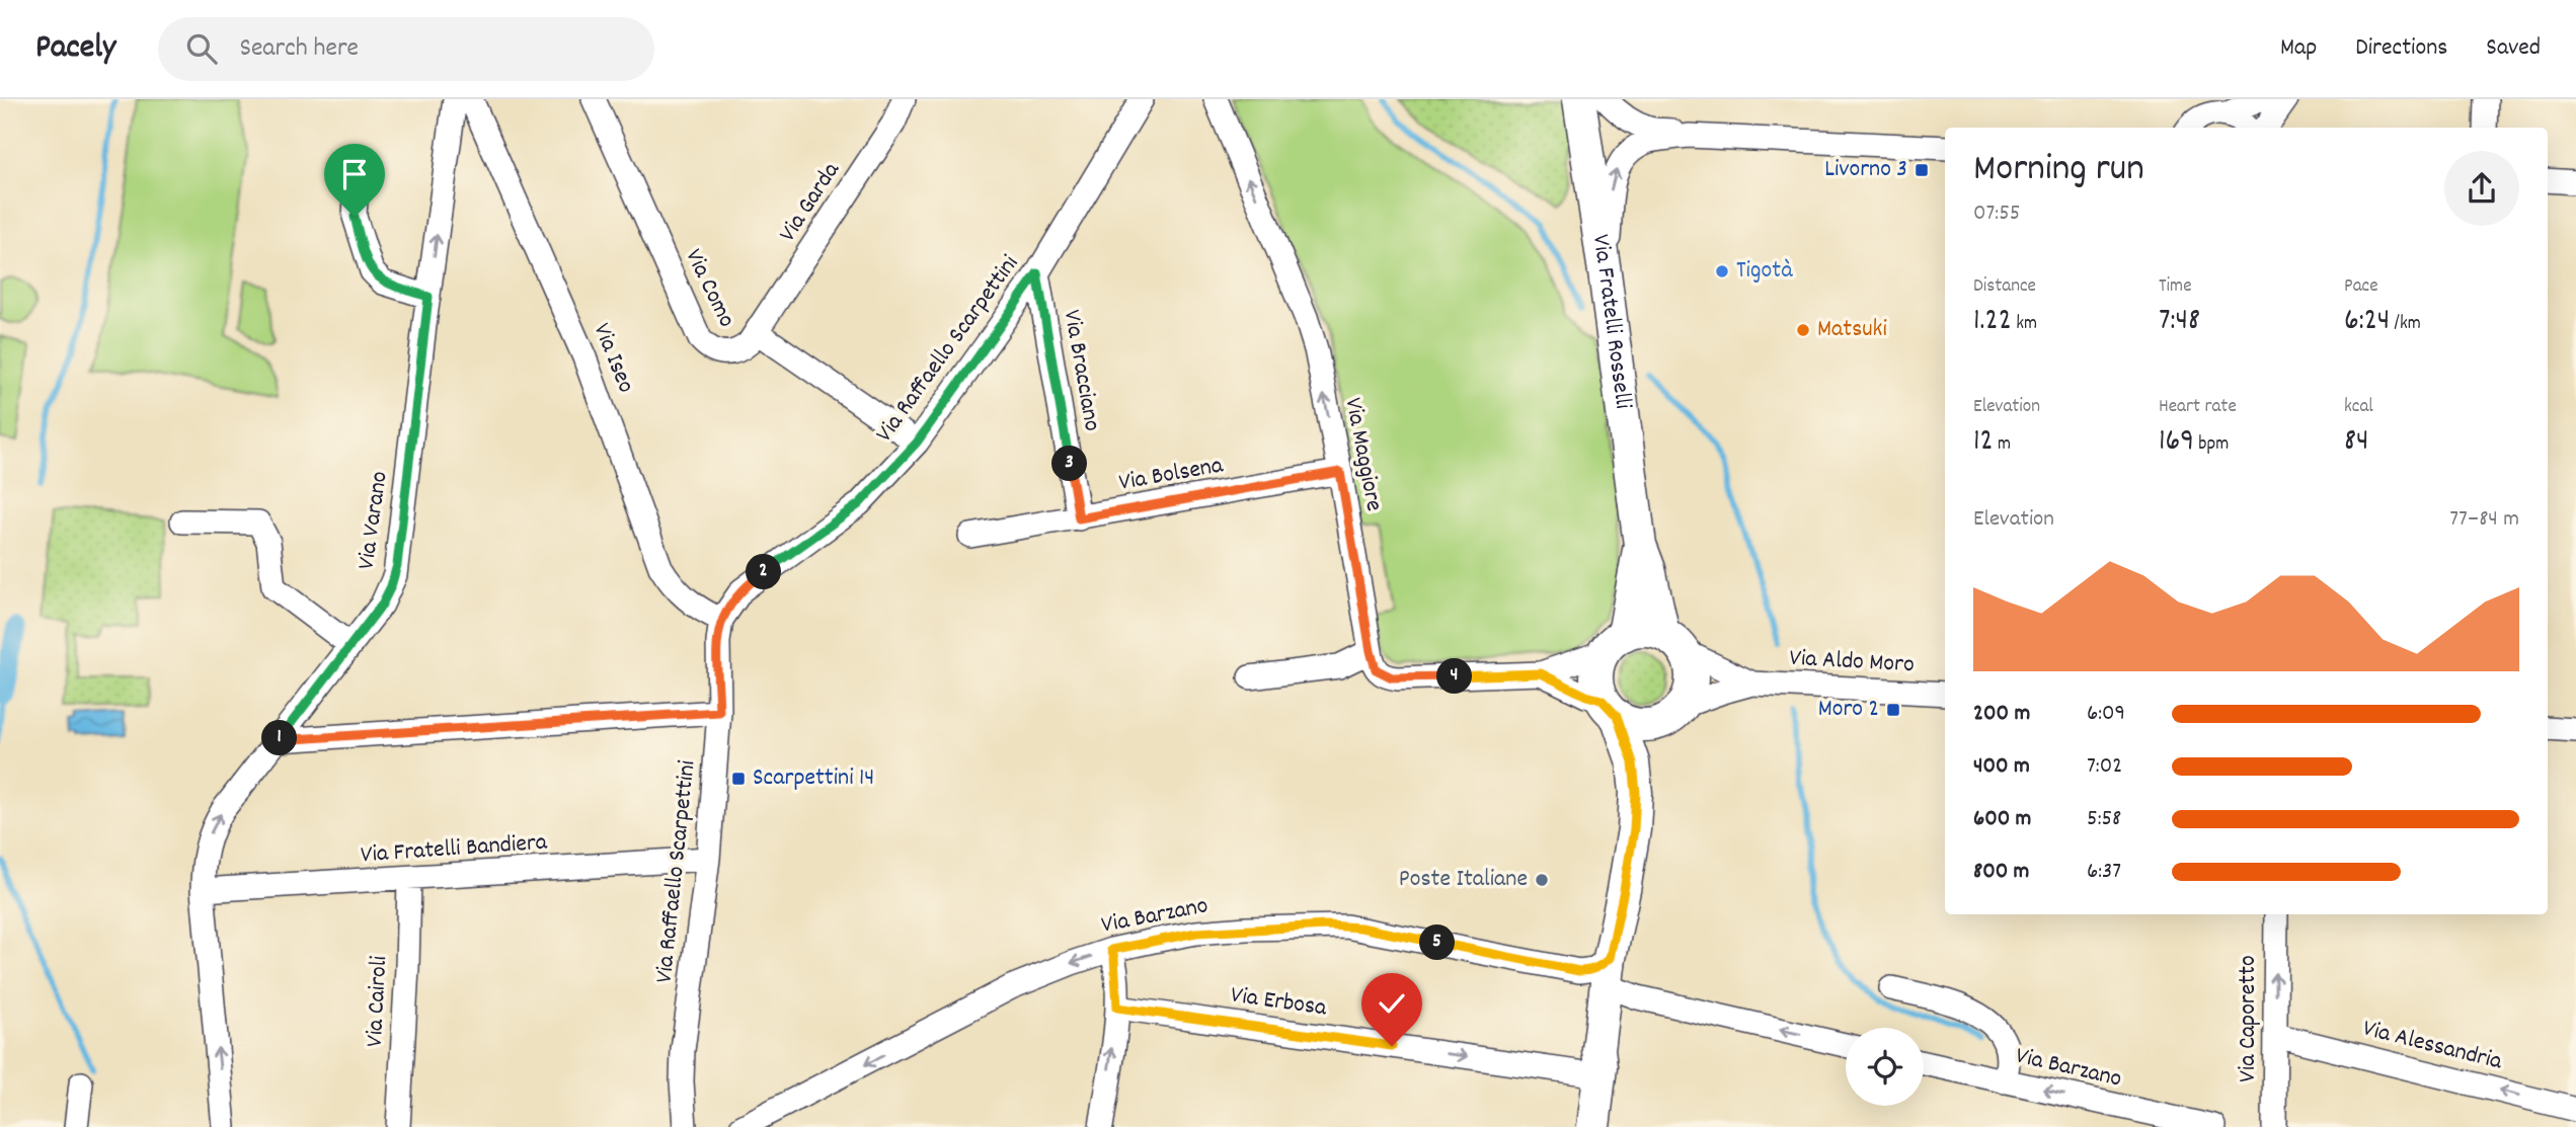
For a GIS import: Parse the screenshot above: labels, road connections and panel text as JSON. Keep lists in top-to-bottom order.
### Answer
{
  "streets": {
    "street": [
      "Via Garda",
      "Via Como",
      "Via Fratelli Rosselli",
      "Via Raffaello Scarpettini",
      "Via Iseo",
      "Via Bracciano",
      "Via Maggiore",
      "Via Bolsena",
      "Via Varano",
      "Via Aldo Moro",
      "Via Fratelli Bandiera",
      "Via Barzano",
      "Via Cairoli",
      "Via Erbosa",
      "Via Caporetto",
      "Via Alessandria"
    ]
  },
  "crossings": [
    ["Via Garda", "Via Como"],
    ["Via Como", "Via Raffaello Scarpettini"],
    ["Via Raffaello Scarpettini", "Via Iseo"],
    ["Via Raffaello Scarpettini", "Via Bracciano"],
    ["Via Raffaello Scarpettini", "Via Fratelli Bandiera"],
    ["Via Bracciano", "Via Bolsena"],
    ["Via Maggiore", "Via Bolsena"],
    ["Via Maggiore", "Via Aldo Moro"],
    ["Via Varano", "Via Fratelli Bandiera"],
    ["Via Fratelli Bandiera", "Via Cairoli"],
    ["Via Caporetto", "Via Alessandria"]
  ],
  "one_way": [
    "Via Maggiore",
    "Via Varano",
    "Via Barzano",
    "Via Erbosa",
    "Via Caporetto",
    "Via Alessandria"
  ],
  "places": {
    "transit": ["Livorno 3", "Moro 2", "Scarpettini 14"],
    "other": ["Tigotà", "Matsuki", "Poste Italiane"]
  },
  "page": {
    "header": "Pacely",
    "search": "Search here",
    "nav": ["Map", "Directions", "Saved"],
    "heading": ["Morning run", "07:55"],
    "stats": [
      ["Distance", "1.22 km"],
      ["Time", "7:48"],
      ["Pace", "6:24 /km"],
      ["Elevation", "12 m"],
      ["Heart rate", "169 bpm"],
      ["kcal", "84"]
    ],
    "pins": [
      "3",
      "2",
      "4",
      "1",
      "5"
    ],
    "chart": ["Elevation", "77–84 m"],
    "list": [
      {
        "name": "200 m",
        "note": "6:09"
      },
      {
        "name": "400 m",
        "note": "7:02"
      },
      {
        "name": "600 m",
        "note": "5:58"
      },
      {
        "name": "800 m",
        "note": "6:37"
      }
    ]
  }
}
